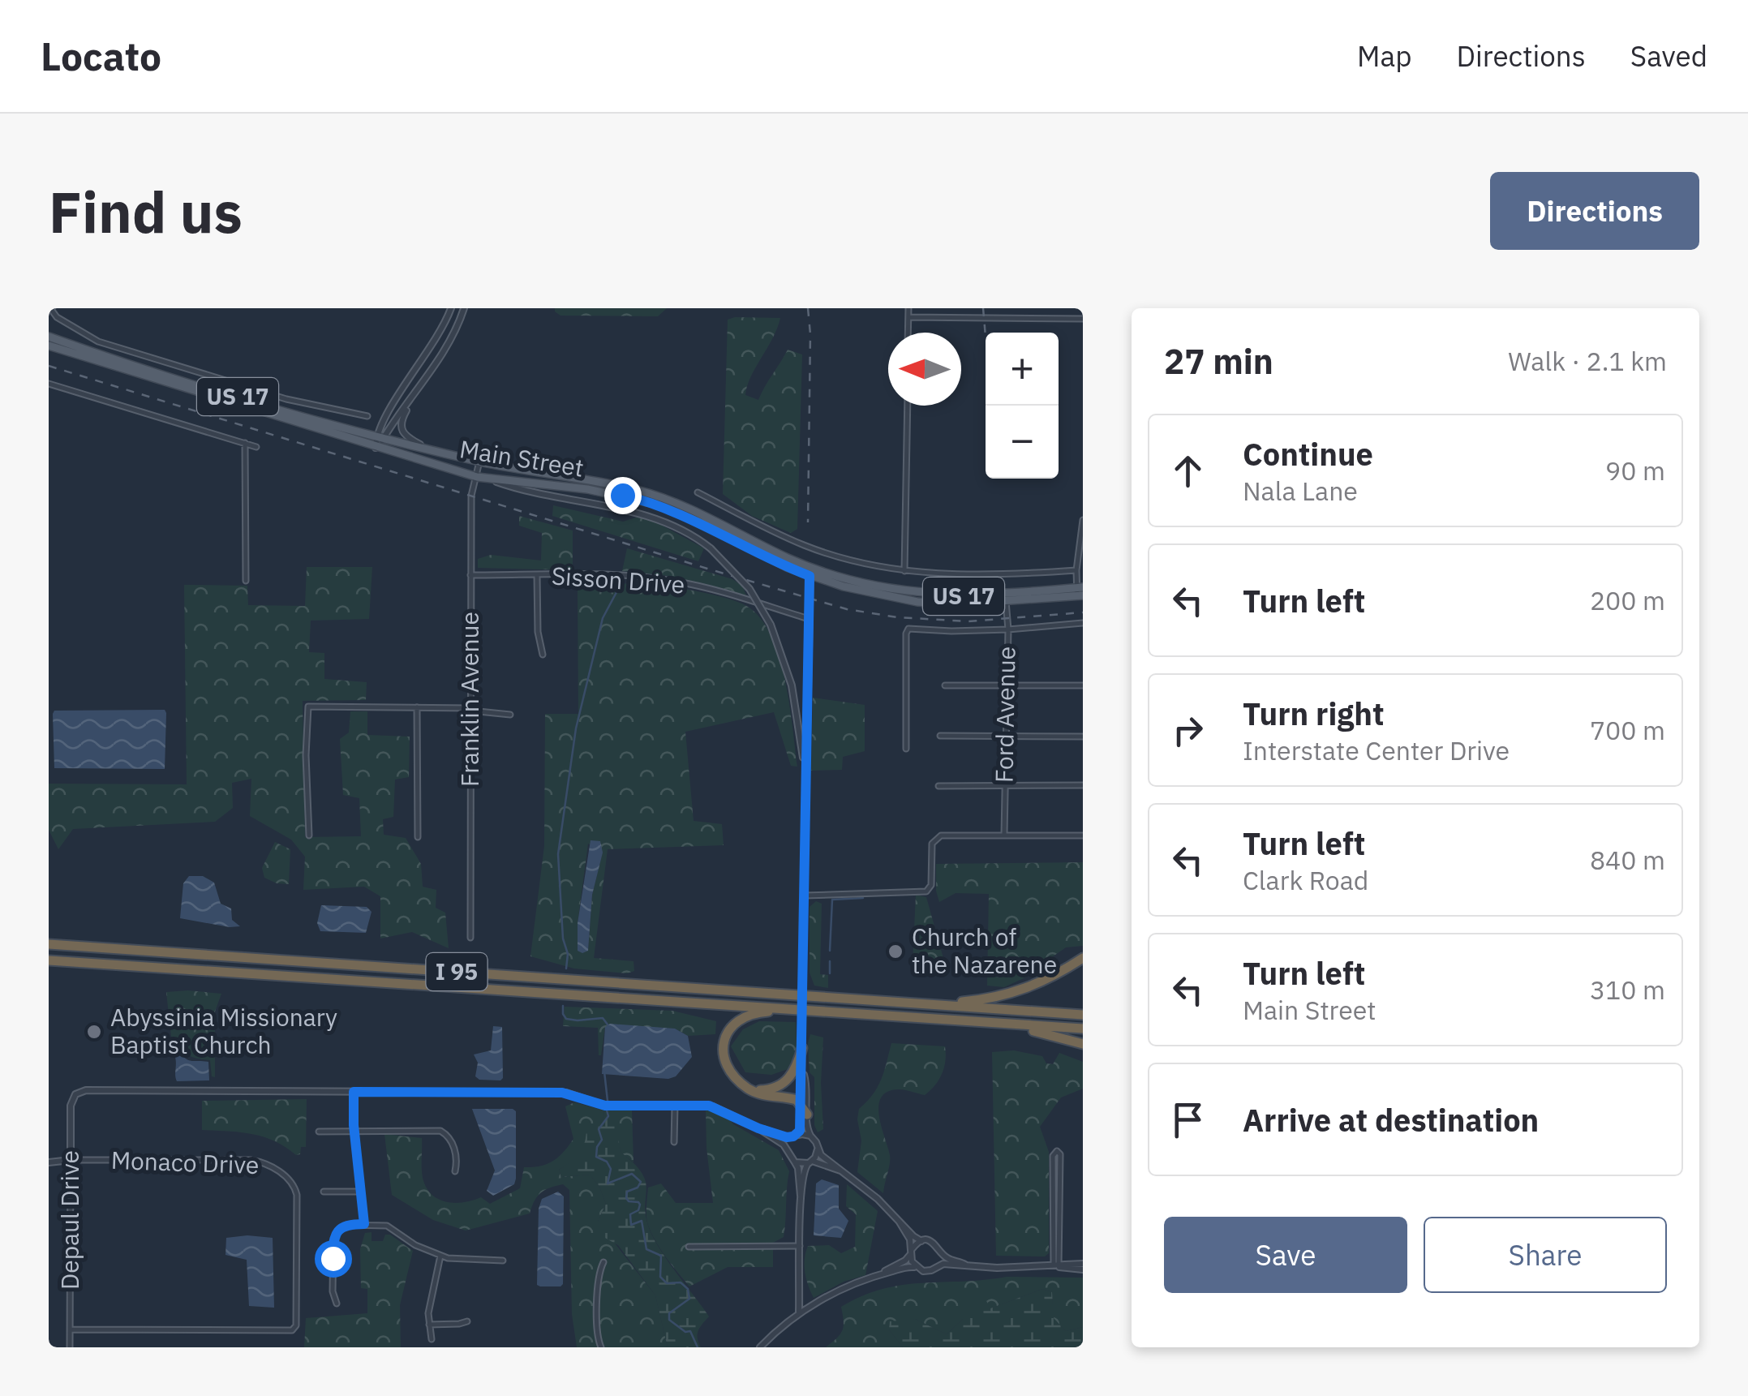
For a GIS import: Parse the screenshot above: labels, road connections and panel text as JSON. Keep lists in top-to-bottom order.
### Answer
{
  "streets": {
    "highway": ["I 95"],
    "main road": ["US 17", "Main Street"],
    "street": [
      "Sisson Drive",
      "Franklin Avenue",
      "Ford Avenue",
      "Monaco Drive",
      "Depaul Drive"
    ]
  },
  "crossings": [
    ["Main Street", "Franklin Avenue"],
    ["Main Street", "Ford Avenue"],
    ["Sisson Drive", "Franklin Avenue"],
    ["Monaco Drive", "Depaul Drive"]
  ],
  "places": ["Church of the Nazarene", "Abyssinia Missionary Baptist Church"],
  "north": "left",
  "page": {
    "header": "Locato",
    "nav": ["Map", "Directions", "Saved"],
    "buttons": [
      "Directions",
      ["Save", "Share"]
    ],
    "title": "Find us",
    "heading": ["27 min", "Walk · 2.1 km"],
    "map_buttons": ["+", "−"],
    "list": [
      ["Continue", "Nala Lane", "90 m"],
      ["Turn left", "200 m"],
      ["Turn right", "Interstate Center Drive", "700 m"],
      ["Turn left", "Clark Road", "840 m"],
      ["Turn left", "Main Street", "310 m"],
      "Arrive at destination"
    ]
  }
}
